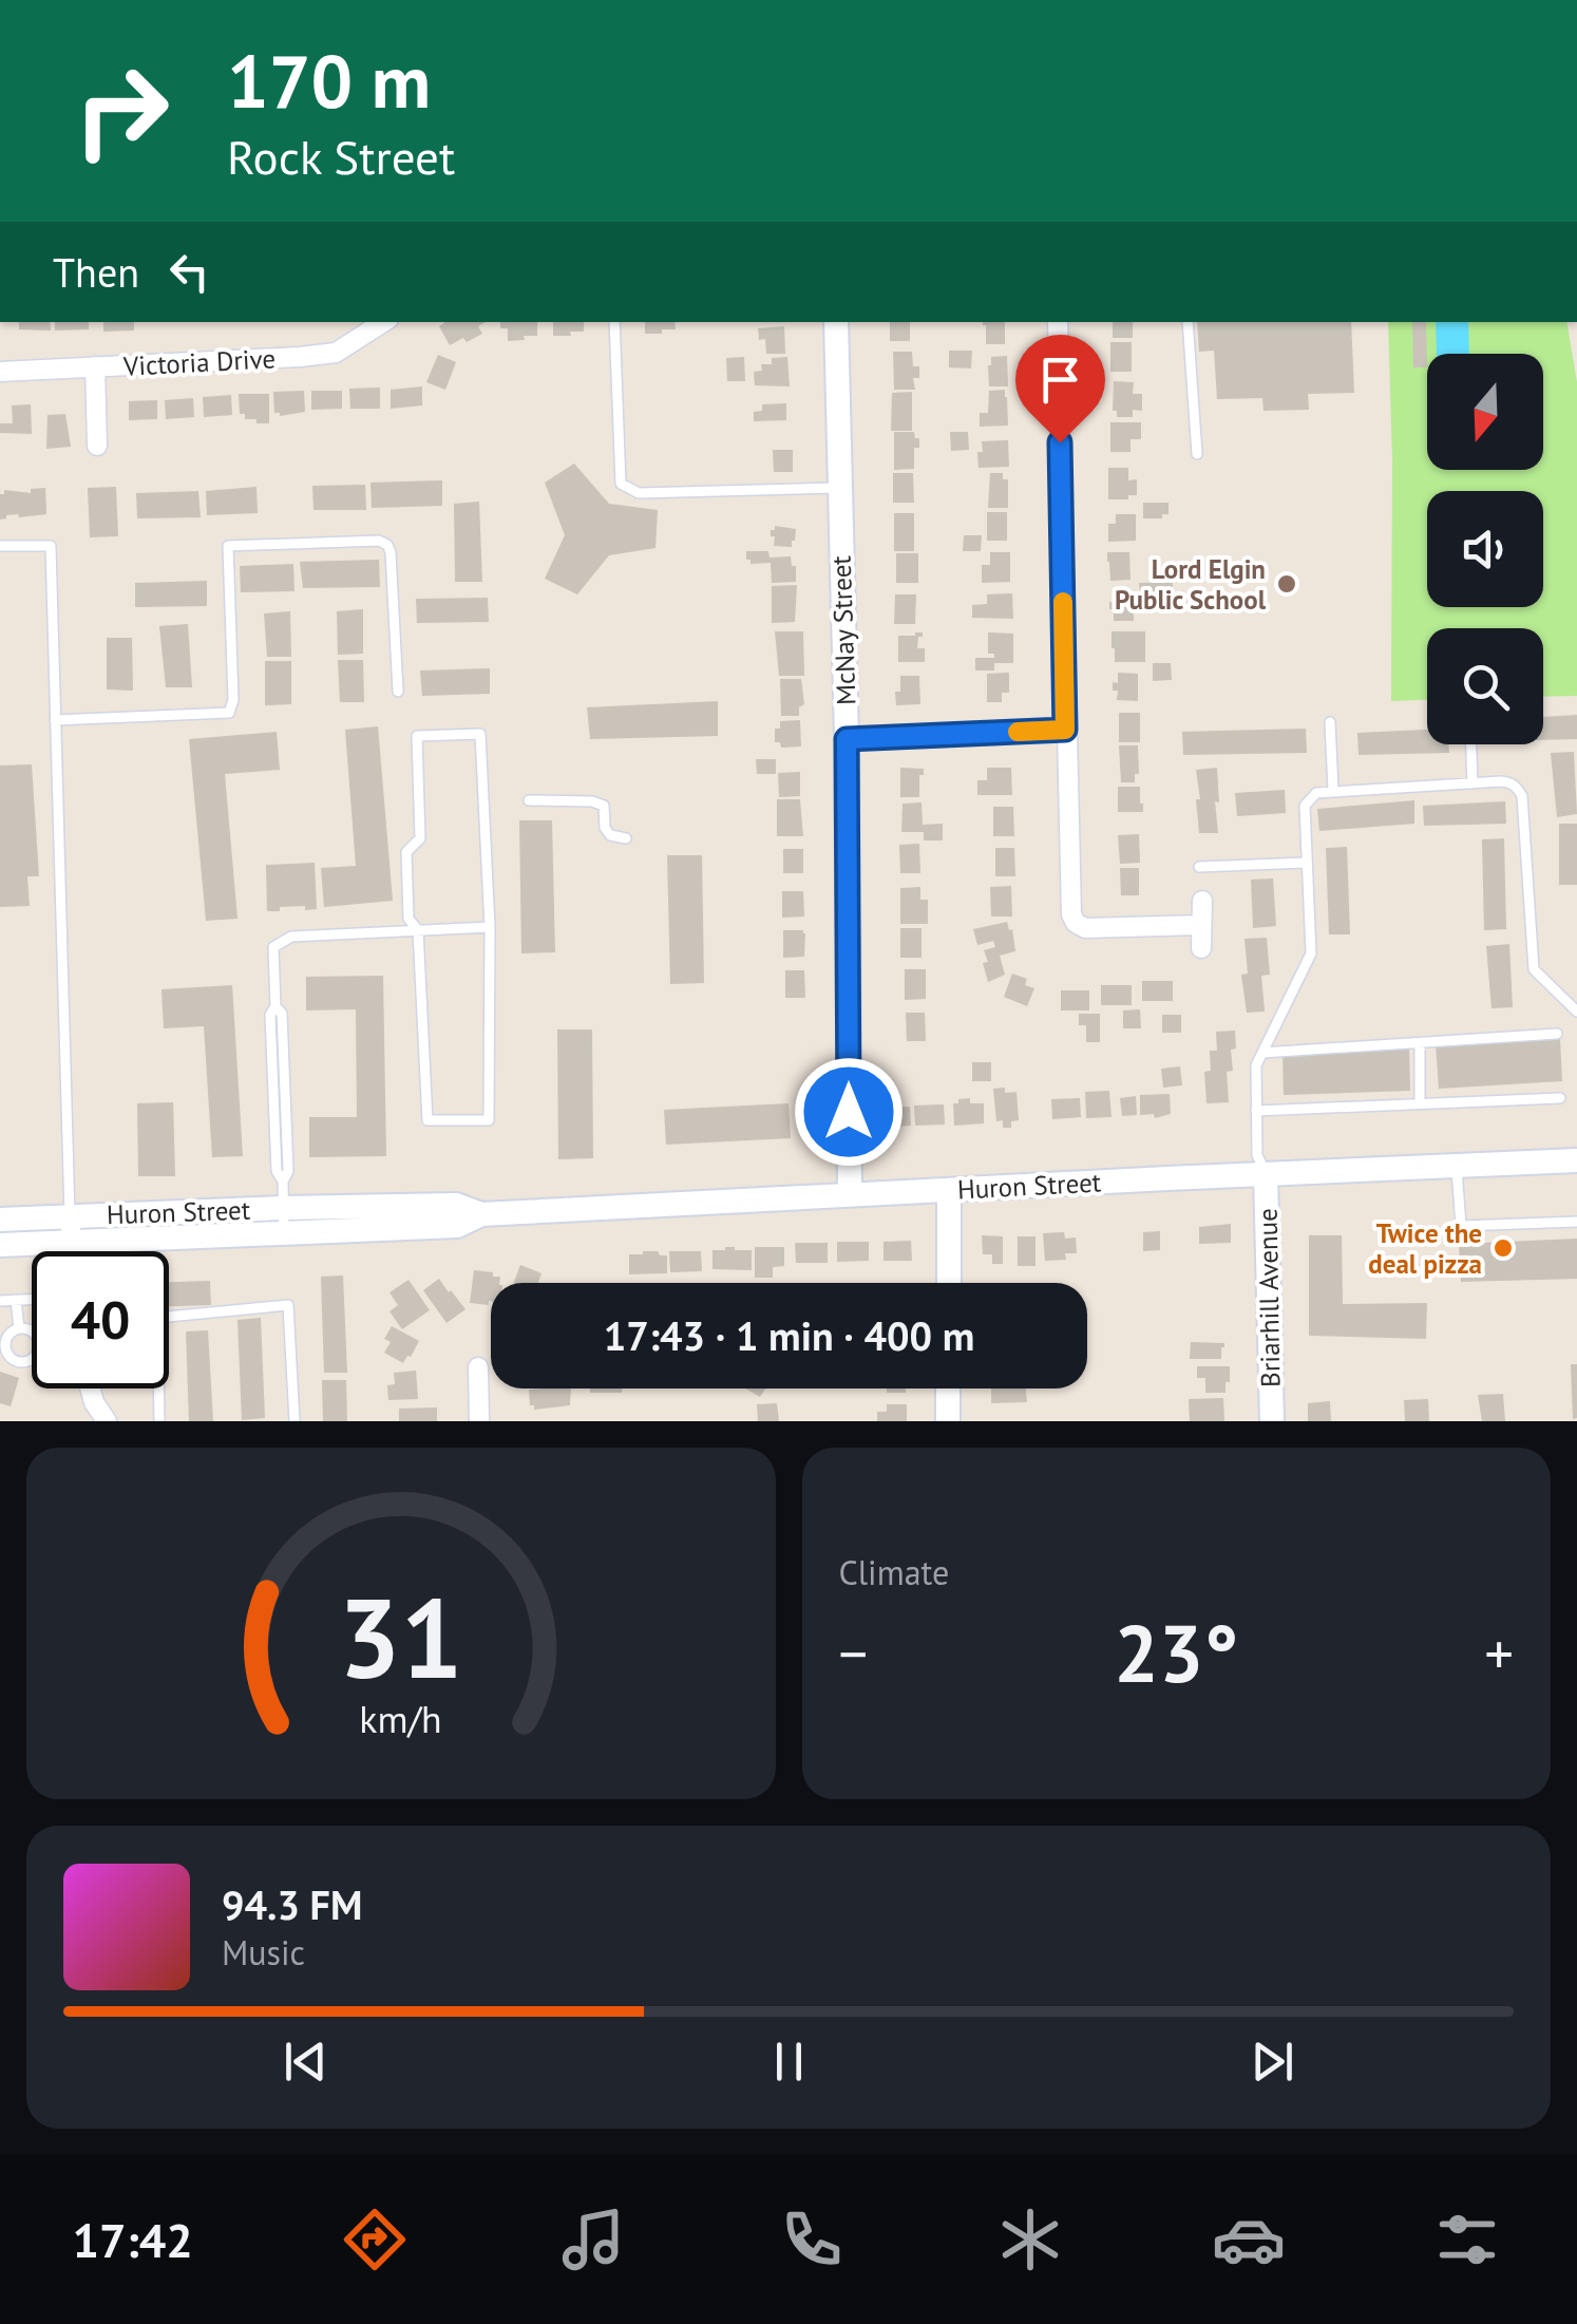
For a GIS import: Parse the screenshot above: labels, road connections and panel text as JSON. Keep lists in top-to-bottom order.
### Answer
{
  "streets": {
    "main road": ["McNay Street", "Huron Street", "Briarhill Avenue"],
    "street": ["Victoria Drive"]
  },
  "crossings": [
    ["McNay Street", "Huron Street"],
    ["Huron Street", "Briarhill Avenue"]
  ],
  "places": ["Lord Elgin Public School", "Twice the deal pizza"],
  "north": "bottom",
  "page": {
    "turn": ["170 m", "Rock Street"],
    "then": "Then",
    "limit": "40",
    "trip": "17:43 · 1 min · 400 m",
    "tile": "Climate",
    "heat": ["−", "23°", "+"],
    "song": ["94.3 FM", "Music"],
    "tabs": "17:42",
    "gauge": ["31", "km/h"]
  }
}
